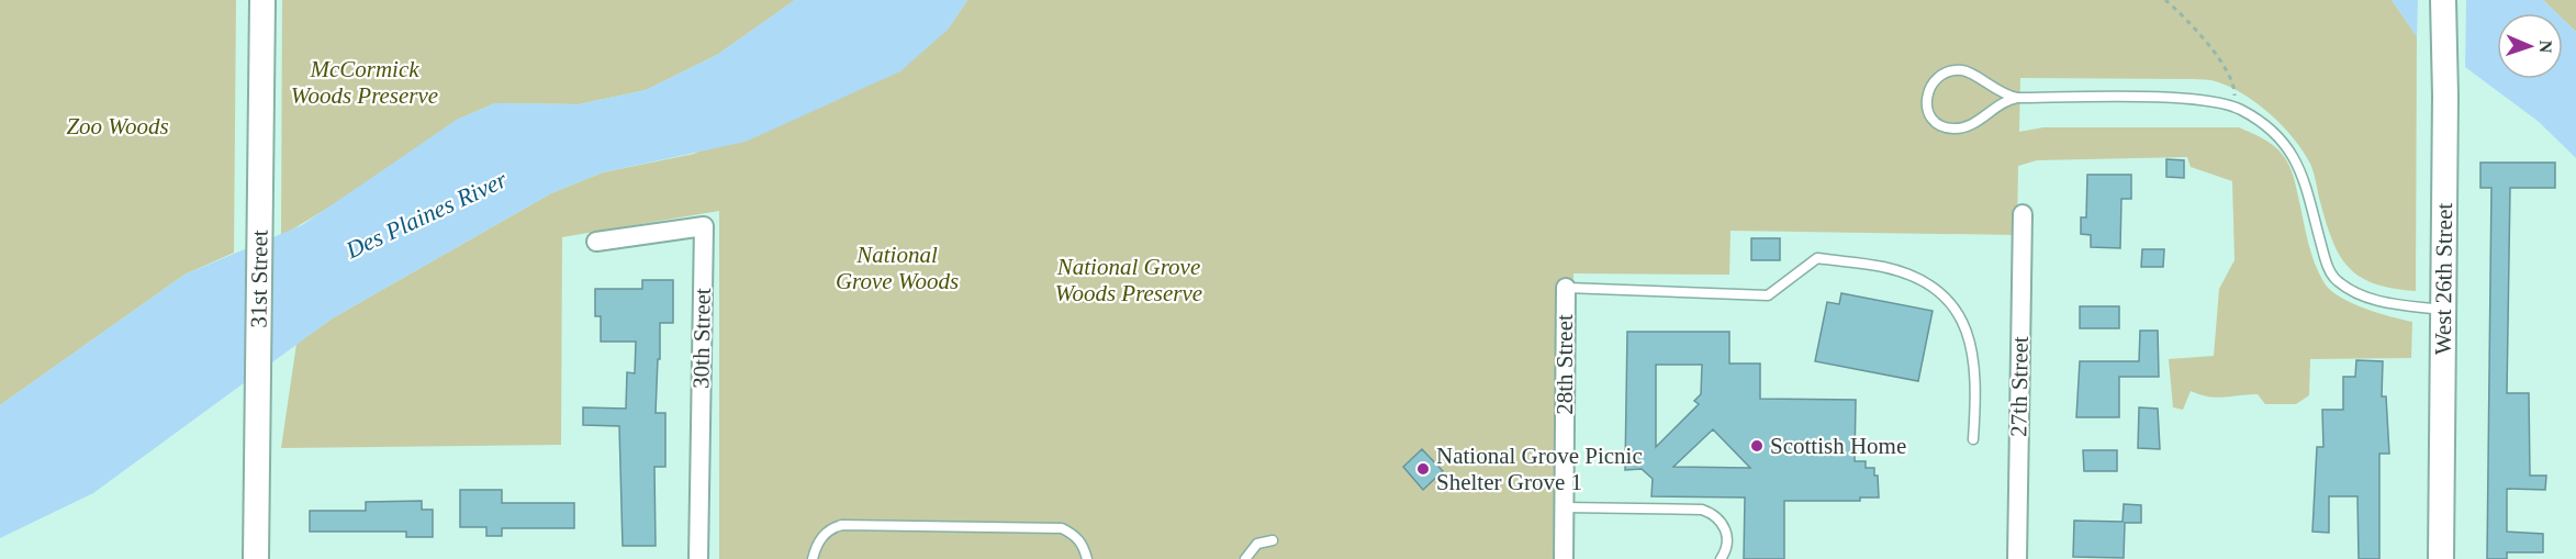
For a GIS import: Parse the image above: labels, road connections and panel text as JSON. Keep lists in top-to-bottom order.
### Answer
{
  "streets": {
    "main road": ["31st Street", "West 26th Street"],
    "street": ["30th Street", "28th Street", "27th Street"]
  },
  "water": ["Des Plaines River"],
  "parks": [
    "McCormick Woods Preserve",
    "Zoo Woods",
    "National Grove Woods",
    "National Grove Woods Preserve"
  ],
  "places": ["Scottish Home", "National Grove Picnic Shelter Grove 1"],
  "north": "right"
}
